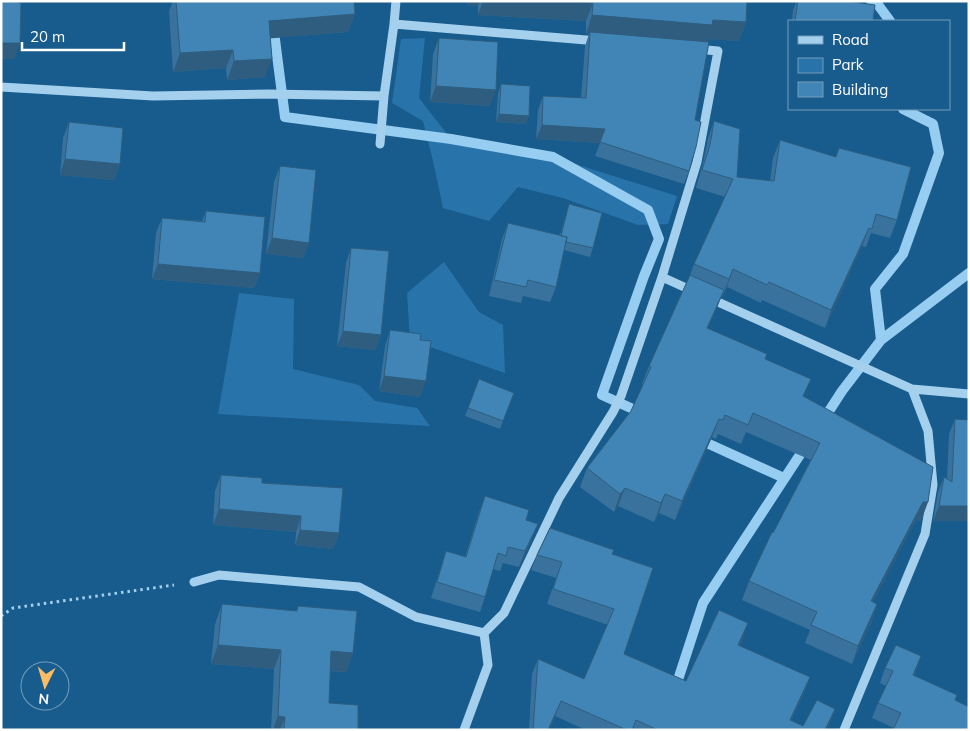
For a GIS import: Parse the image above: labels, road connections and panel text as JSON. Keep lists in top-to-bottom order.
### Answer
{
  "legend": ["Road", "Park", "Building"],
  "scale_bar": "20 m",
  "north": "bottom"
}
